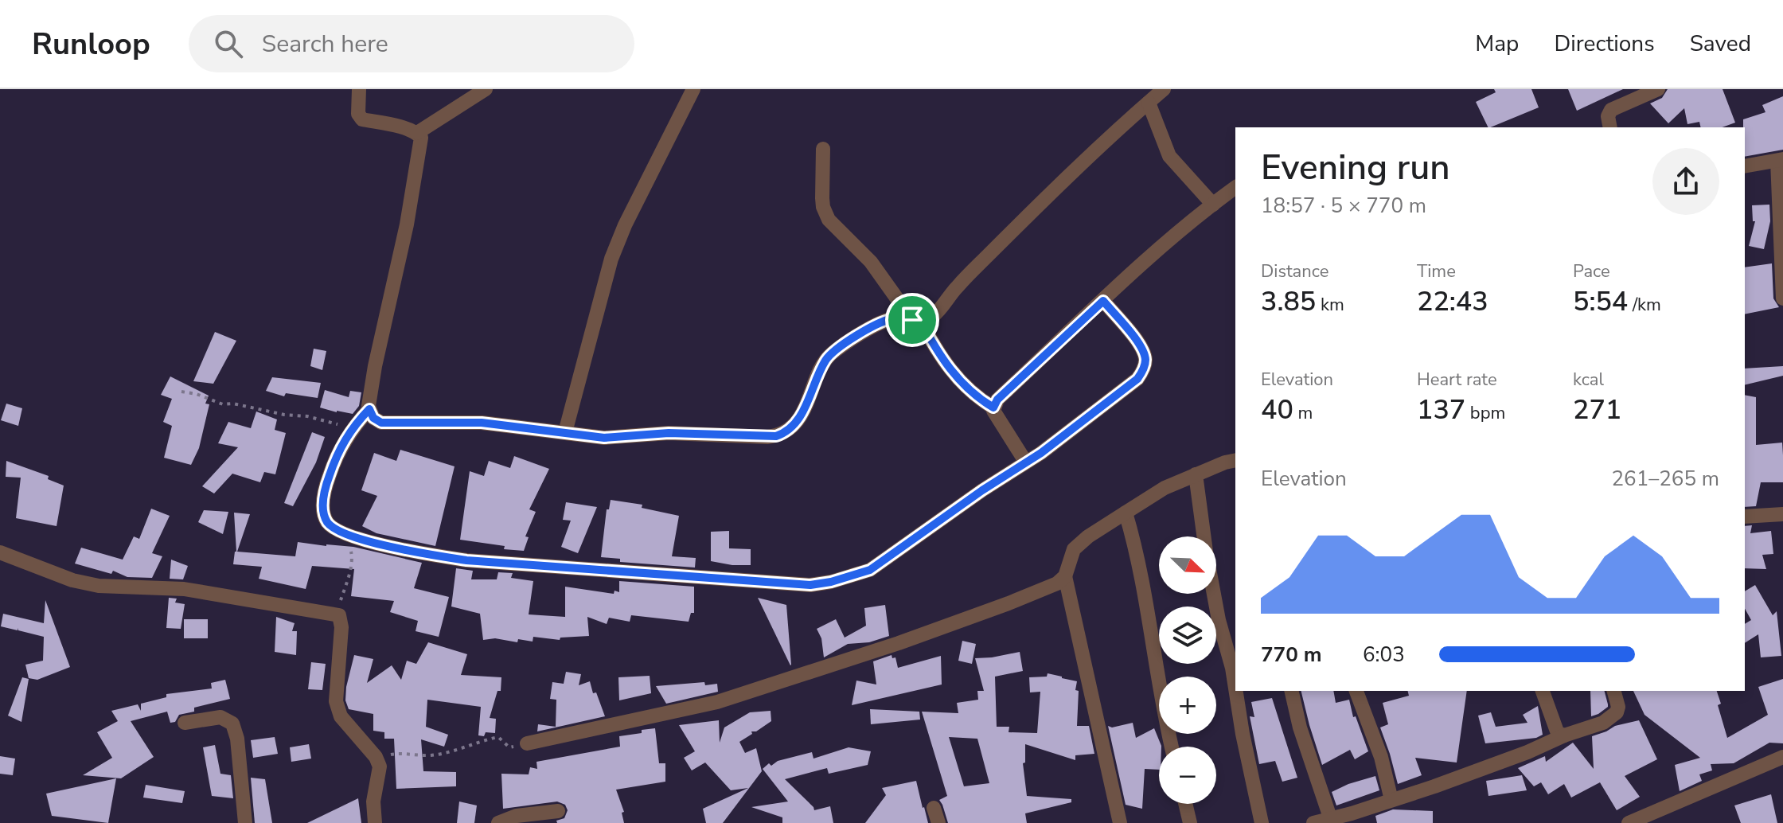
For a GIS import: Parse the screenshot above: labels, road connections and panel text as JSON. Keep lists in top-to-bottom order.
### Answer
{
  "north": "bottom right",
  "page": {
    "header": "Runloop",
    "search": "Search here",
    "nav": ["Map", "Directions", "Saved"],
    "heading": ["Evening run", "18:57 · 5 × 770 m"],
    "stats": [
      ["Distance", "3.85 km"],
      ["Time", "22:43"],
      ["Pace", "5:54 /km"],
      ["Elevation", "40 m"],
      ["Heart rate", "137 bpm"],
      ["kcal", "271"]
    ],
    "chart": ["Elevation", "261–265 m"],
    "map_buttons": ["+", "−"],
    "list": [
      {
        "name": "770 m",
        "note": "6:03"
      }
    ]
  }
}
